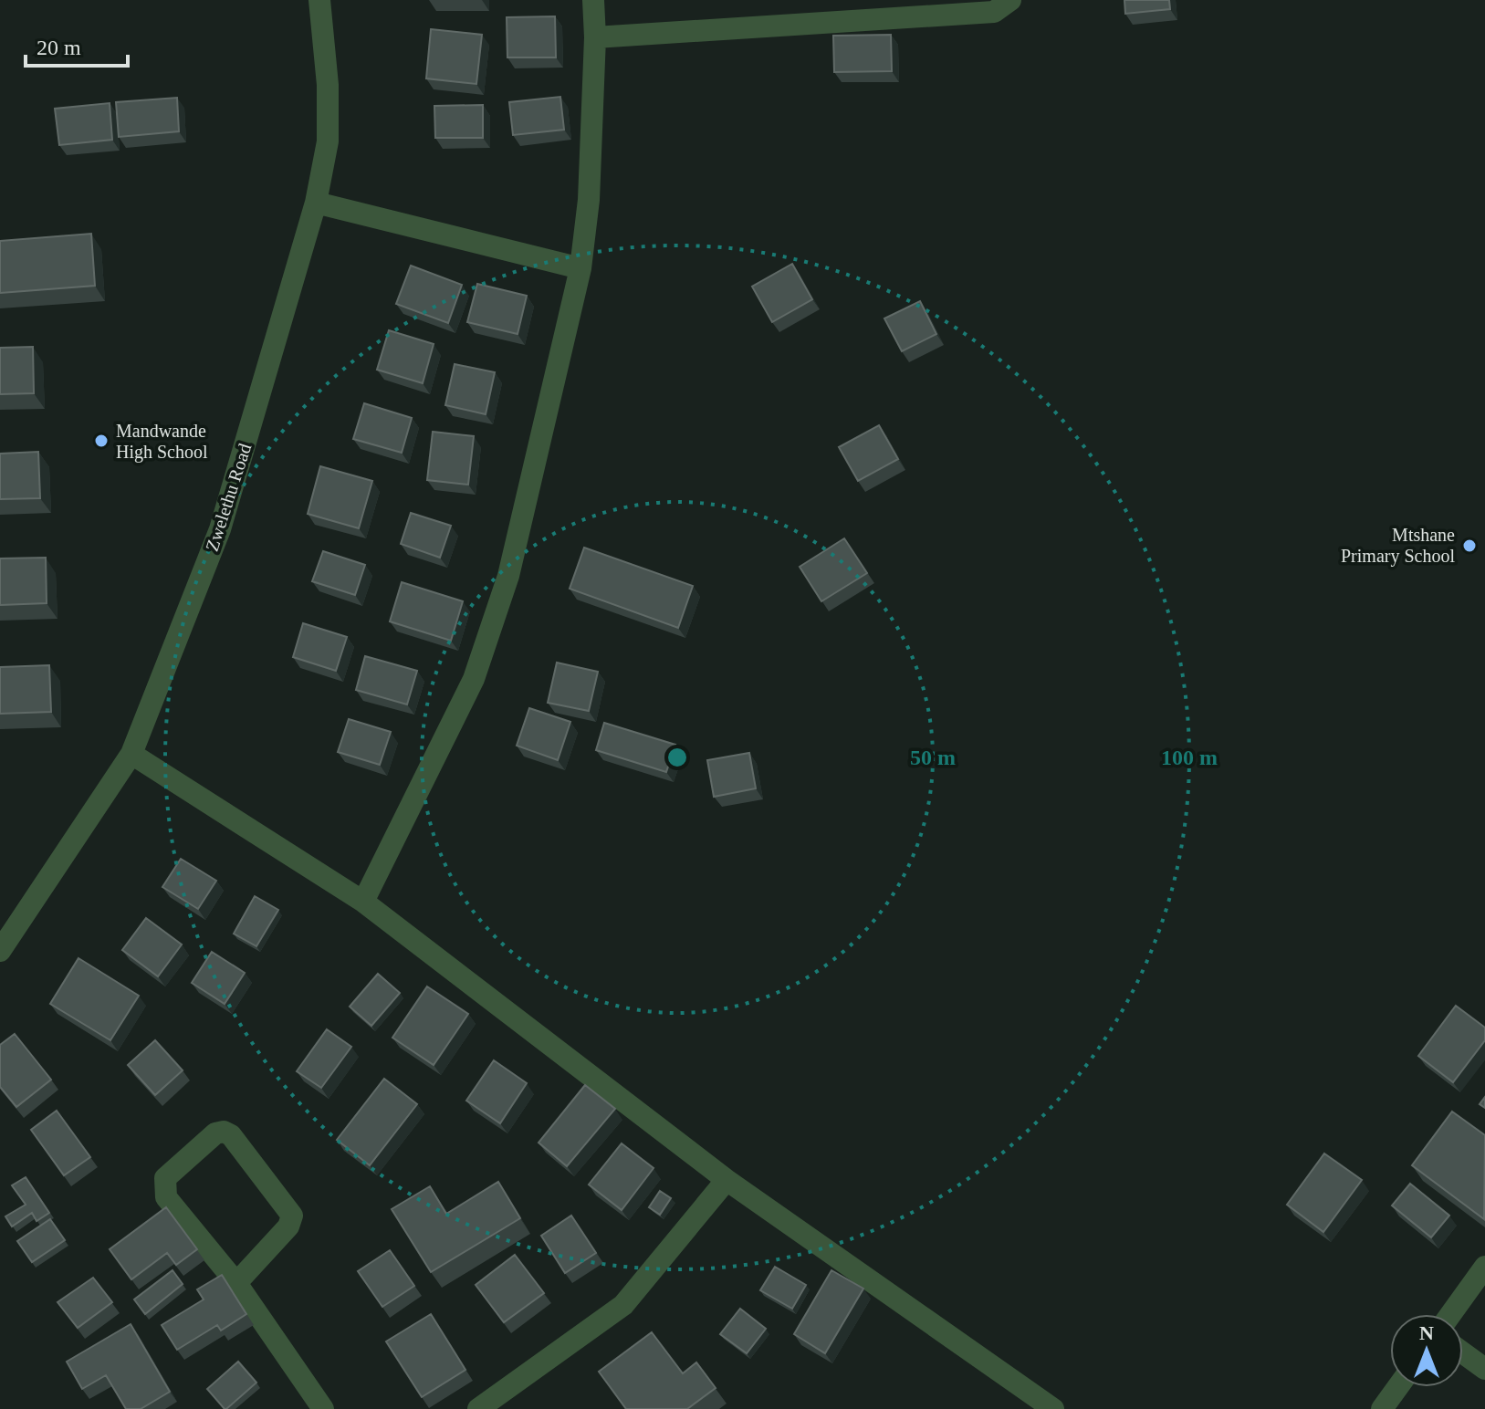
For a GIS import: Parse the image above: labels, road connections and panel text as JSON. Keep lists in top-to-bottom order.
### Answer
{
  "streets": {
    "street": ["Zwelethu Road"]
  },
  "places": ["Mandwande High School", "Mtshane Primary School"],
  "scale_bar": "20 m",
  "north": "top",
  "rings": ["50 m", "100 m"]
}
